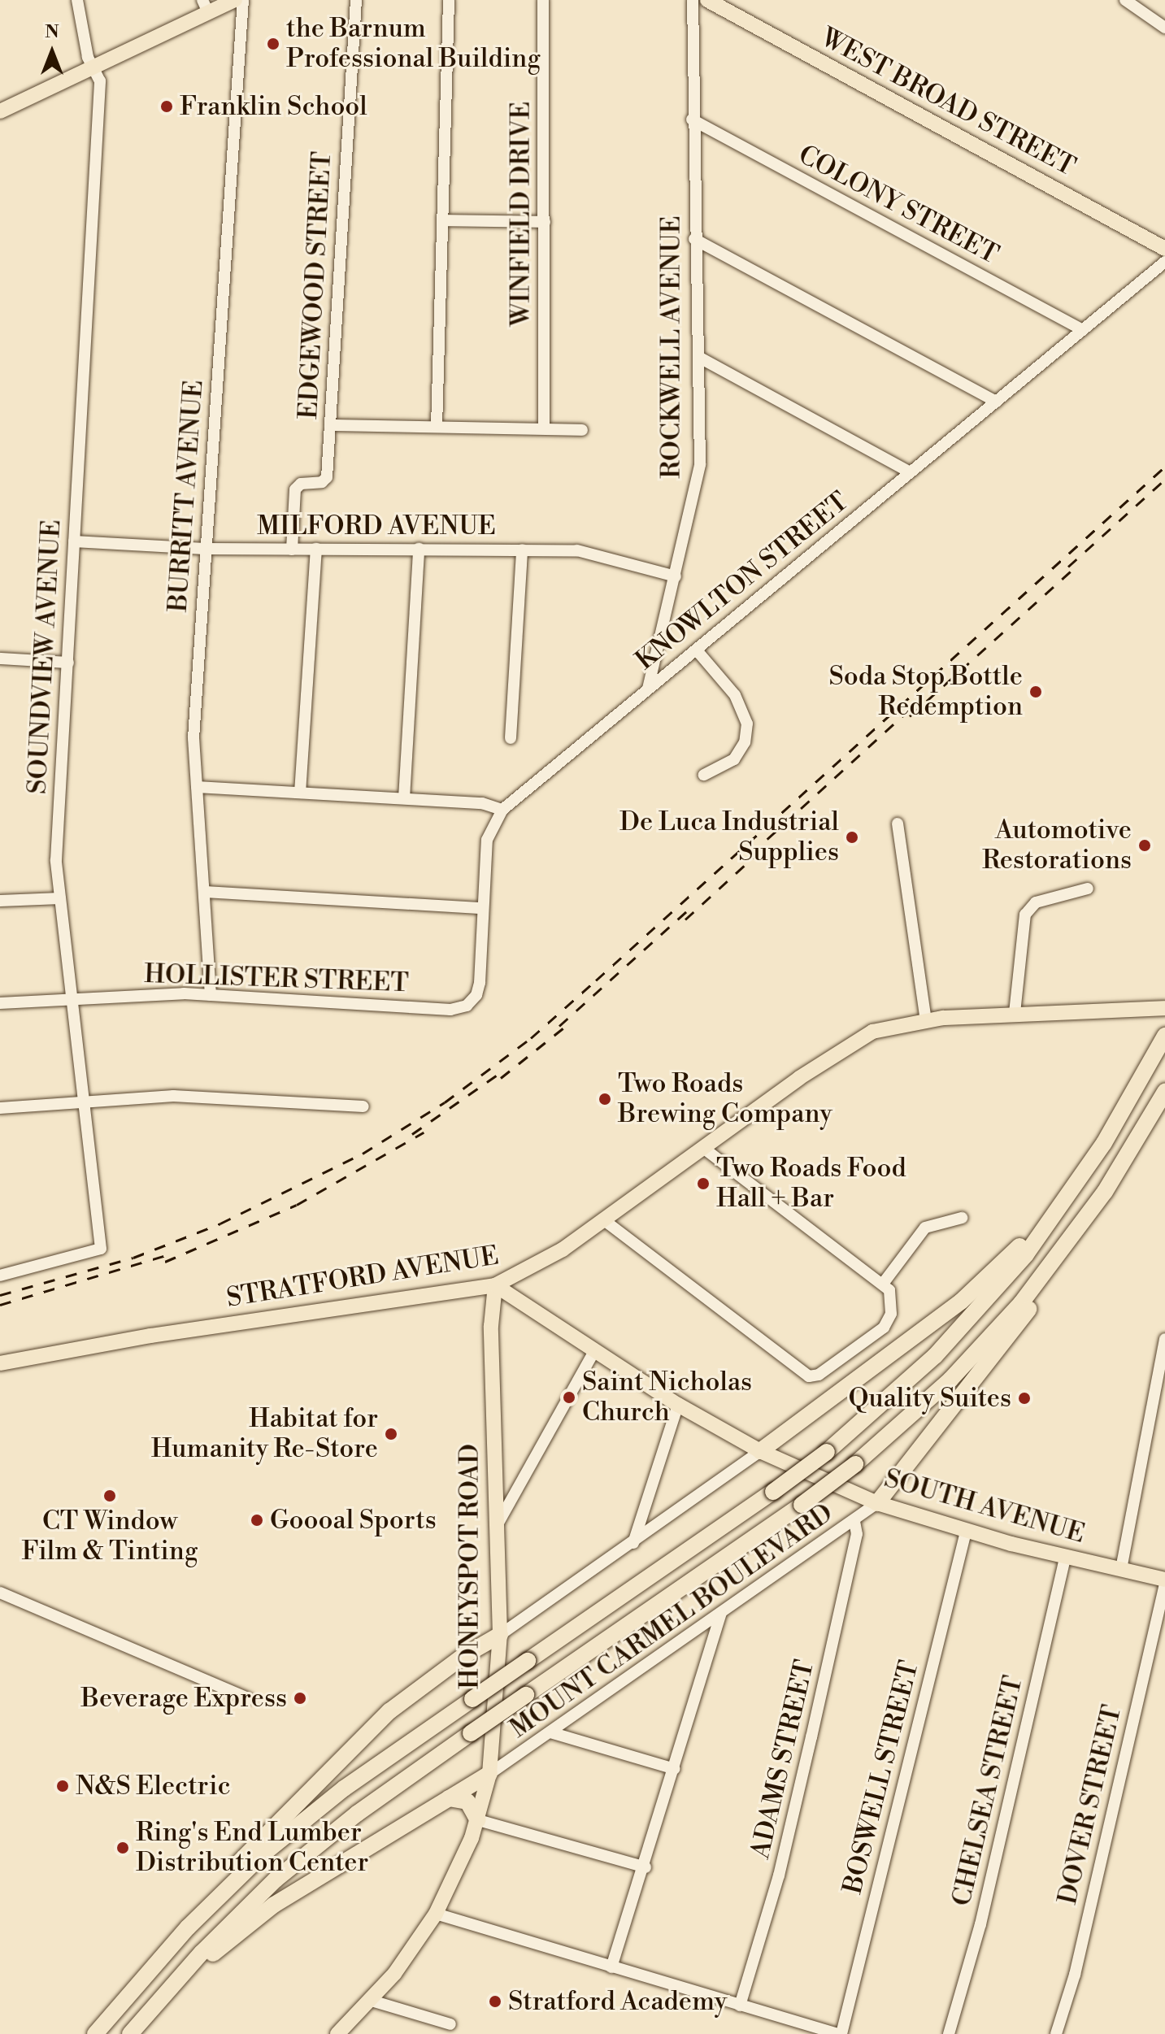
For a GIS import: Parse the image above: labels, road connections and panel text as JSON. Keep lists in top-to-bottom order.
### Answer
{
  "streets": {
    "main road": [
      "WEST BROAD STREET",
      "STRATFORD AVENUE",
      "SOUTH AVENUE",
      "HONEYSPOT ROAD"
    ],
    "street": [
      "COLONY STREET",
      "WINFIELD DRIVE",
      "EDGEWOOD STREET",
      "ROCKWELL AVENUE",
      "BURRITT AVENUE",
      "MILFORD AVENUE",
      "KNOWLTON STREET",
      "SOUNDVIEW AVENUE",
      "HOLLISTER STREET",
      "MOUNT CARMEL BOULEVARD",
      "ADAMS STREET",
      "BOSWELL STREET",
      "CHELSEA STREET",
      "DOVER STREET"
    ]
  },
  "crossings": [
    ["COLONY STREET", "ROCKWELL AVENUE"],
    ["COLONY STREET", "KNOWLTON STREET"],
    ["EDGEWOOD STREET", "MILFORD AVENUE"],
    ["ROCKWELL AVENUE", "MILFORD AVENUE"],
    ["ROCKWELL AVENUE", "KNOWLTON STREET"],
    ["BURRITT AVENUE", "MILFORD AVENUE"],
    ["BURRITT AVENUE", "HOLLISTER STREET"],
    ["MILFORD AVENUE", "SOUNDVIEW AVENUE"],
    ["KNOWLTON STREET", "HOLLISTER STREET"],
    ["SOUNDVIEW AVENUE", "HOLLISTER STREET"],
    ["STRATFORD AVENUE", "SOUTH AVENUE"],
    ["STRATFORD AVENUE", "HONEYSPOT ROAD"],
    ["SOUTH AVENUE", "HONEYSPOT ROAD"],
    ["SOUTH AVENUE", "MOUNT CARMEL BOULEVARD"],
    ["SOUTH AVENUE", "BOSWELL STREET"],
    ["SOUTH AVENUE", "CHELSEA STREET"],
    ["HONEYSPOT ROAD", "MOUNT CARMEL BOULEVARD"],
    ["MOUNT CARMEL BOULEVARD", "ADAMS STREET"]
  ],
  "places": [
    "the Barnum Professional Building",
    "Franklin School",
    "Soda Stop Bottle Redemption",
    "De Luca Industrial Supplies",
    "Automotive Restorations",
    "Two Roads Brewing Company",
    "Two Roads Food Hall + Bar",
    "Saint Nicholas Church",
    "Quality Suites",
    "Habitat for Humanity Re-Store",
    "CT Window Film & Tinting",
    "Goooal Sports",
    "Beverage Express",
    "N&S Electric",
    "Ring's End Lumber Distribution Center",
    "Stratford Academy"
  ],
  "north": "top"
}
